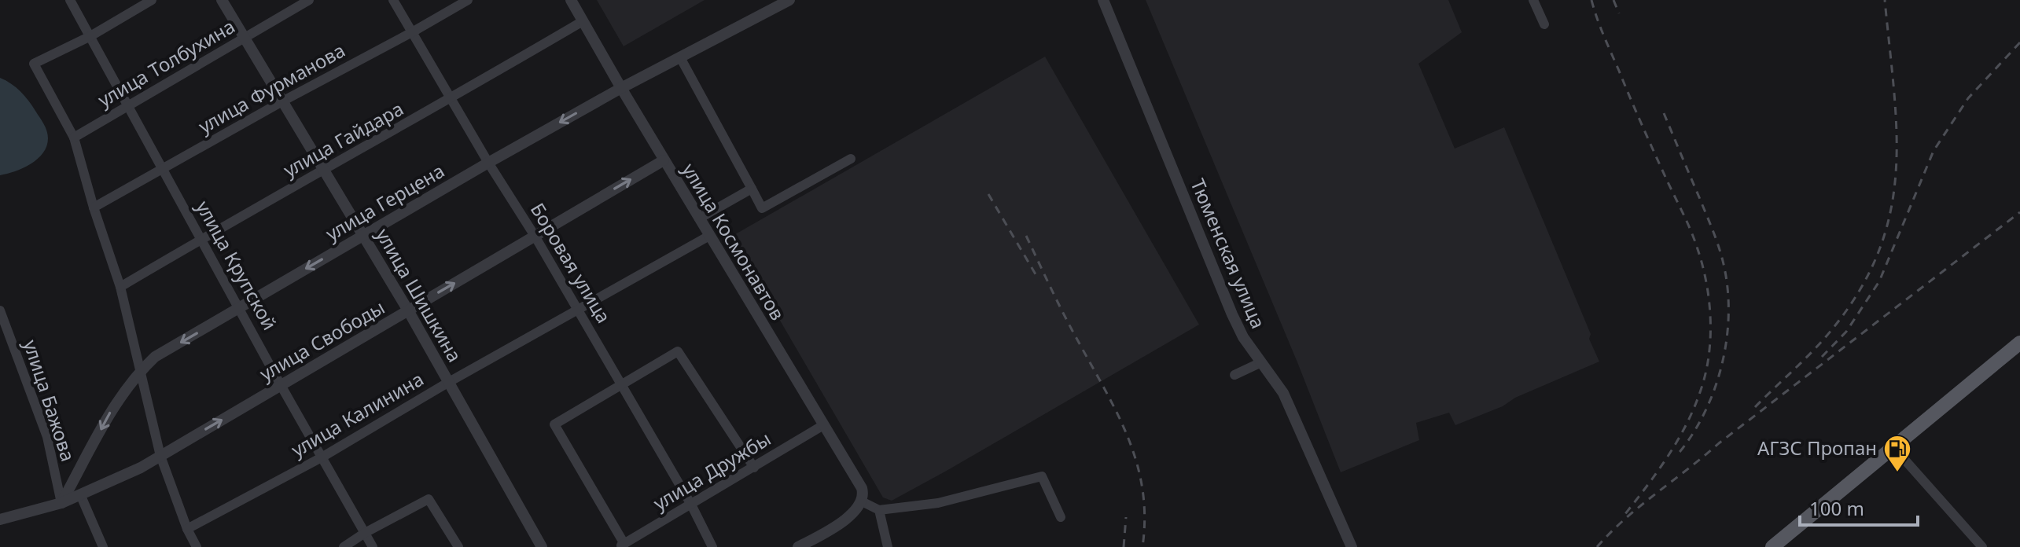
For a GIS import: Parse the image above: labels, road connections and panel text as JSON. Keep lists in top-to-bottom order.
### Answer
{
  "streets": {
    "street": [
      "улица Толбухина",
      "улица Фурманова",
      "улица Гайдара",
      "улица Герцена",
      "улица Космонавтов",
      "Тюменская улица",
      "Боровая улица",
      "улица Крупской",
      "улица Шишкина",
      "улица Свободы",
      "улица Бажова",
      "улица Калинина",
      "улица Дружбы"
    ]
  },
  "crossings": [
    ["улица Толбухина", "улица Крупской"],
    ["улица Толбухина", "улица Шишкина"],
    ["улица Фурманова", "Боровая улица"],
    ["улица Фурманова", "улица Крупской"],
    ["улица Фурманова", "улица Шишкина"],
    ["улица Гайдара", "улица Космонавтов"],
    ["улица Гайдара", "Боровая улица"],
    ["улица Гайдара", "улица Крупской"],
    ["улица Гайдара", "улица Шишкина"],
    ["улица Герцена", "улица Космонавтов"],
    ["улица Герцена", "Боровая улица"],
    ["улица Герцена", "улица Крупской"],
    ["улица Герцена", "улица Шишкина"],
    ["улица Герцена", "улица Свободы"],
    ["улица Герцена", "улица Бажова"],
    ["улица Космонавтов", "улица Свободы"],
    ["улица Космонавтов", "улица Калинина"],
    ["улица Космонавтов", "улица Дружбы"],
    ["Боровая улица", "улица Свободы"],
    ["Боровая улица", "улица Калинина"],
    ["Боровая улица", "улица Дружбы"],
    ["улица Крупской", "улица Свободы"],
    ["улица Крупской", "улица Калинина"],
    ["улица Шишкина", "улица Свободы"],
    ["улица Шишкина", "улица Калинина"],
    ["улица Свободы", "улица Бажова"]
  ],
  "one_way": ["улица Герцена", "улица Свободы"],
  "places": {
    "fuel station": ["АГЗС Пропан"]
  },
  "scale_bar": "100 m"
}
